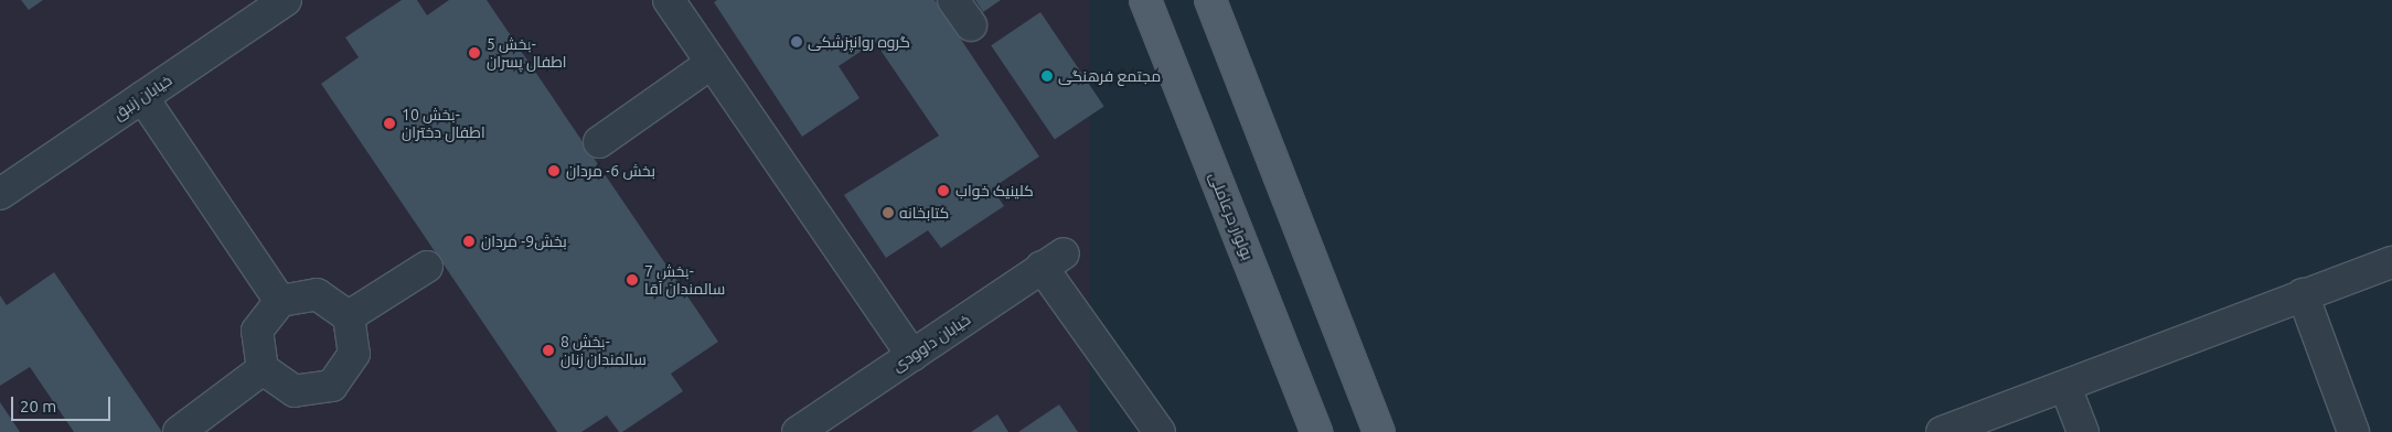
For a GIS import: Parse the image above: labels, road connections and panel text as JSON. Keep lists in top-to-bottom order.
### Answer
{
  "streets": {
    "main road": ["بولوار حرعاملی"],
    "street": ["خیابان زنبق", "خیابان داوودی"]
  },
  "places": [
    "گروه روانپزشکی",
    "بخش 5- اطفال پسران",
    "مجتمع فرهنگی",
    "بخش 10- اطفال دختران",
    "بخش 6- مردان",
    "کلینیک خواب",
    "کتابخانه",
    "بخش9- مردان",
    "بخش 7- سالمندان آقا",
    "بخش 8- سالمندان زنان"
  ],
  "scale_bar": "20 m"
}
